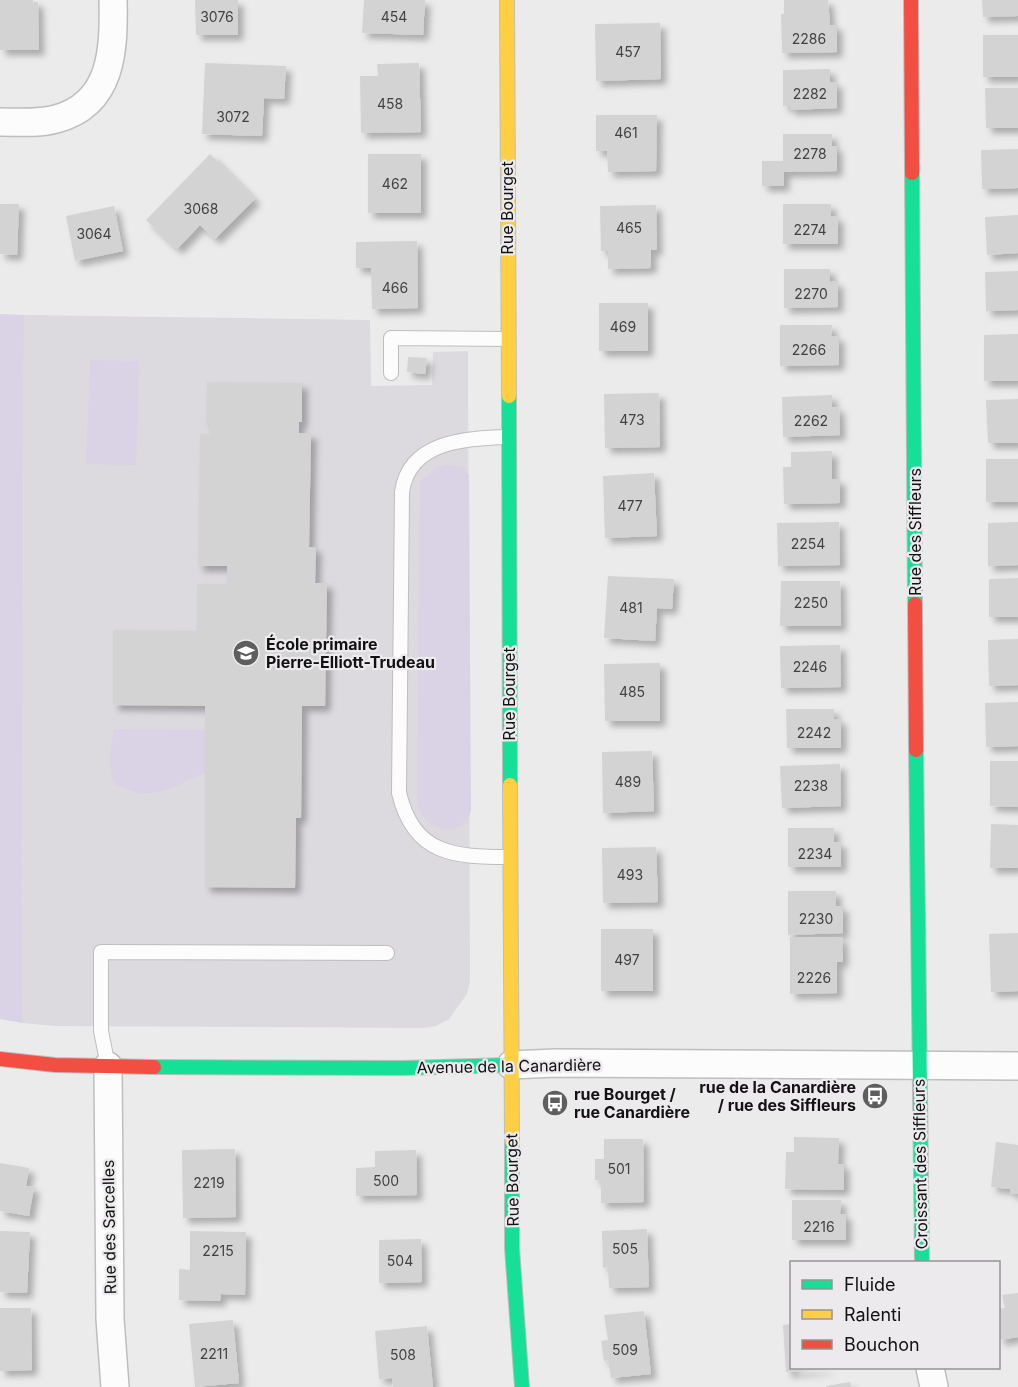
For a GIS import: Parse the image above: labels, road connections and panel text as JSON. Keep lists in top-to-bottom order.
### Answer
{
  "streets": {
    "street": [
      "Rue Bourget",
      "Rue des Siffleurs",
      "Avenue de la Canardière",
      "Croissant des Siffleurs",
      "Rue des Sarcelles"
    ]
  },
  "crossings": [
    ["Rue Bourget", "Avenue de la Canardière"],
    ["Rue des Siffleurs", "Avenue de la Canardière"],
    ["Rue des Siffleurs", "Croissant des Siffleurs"],
    ["Avenue de la Canardière", "Croissant des Siffleurs"],
    ["Avenue de la Canardière", "Rue des Sarcelles"]
  ],
  "places": {
    "school or university": ["École primaire Pierre-Elliott-Trudeau"],
    "bus stop": ["rue de la Canardière / rue des Siffleurs", "rue Bourget / rue Canardière"]
  },
  "house_numbers": [
    "3076",
    "454",
    "2286",
    "457",
    "2282",
    "458",
    "3072",
    "461",
    "2278",
    "462",
    "3068",
    "465",
    "2274",
    "3064",
    "466",
    "2270",
    "469",
    "2266",
    "473",
    "2262",
    "477",
    "2254",
    "2250",
    "481",
    "2246",
    "485",
    "2242",
    "489",
    "2238",
    "2234",
    "493",
    "2230",
    "497",
    "2226",
    "501",
    "500",
    "2219",
    "2216",
    "505",
    "2215",
    "504",
    "509",
    "2211",
    "508"
  ],
  "legend": ["Fluide", "Ralenti", "Bouchon"]
}
